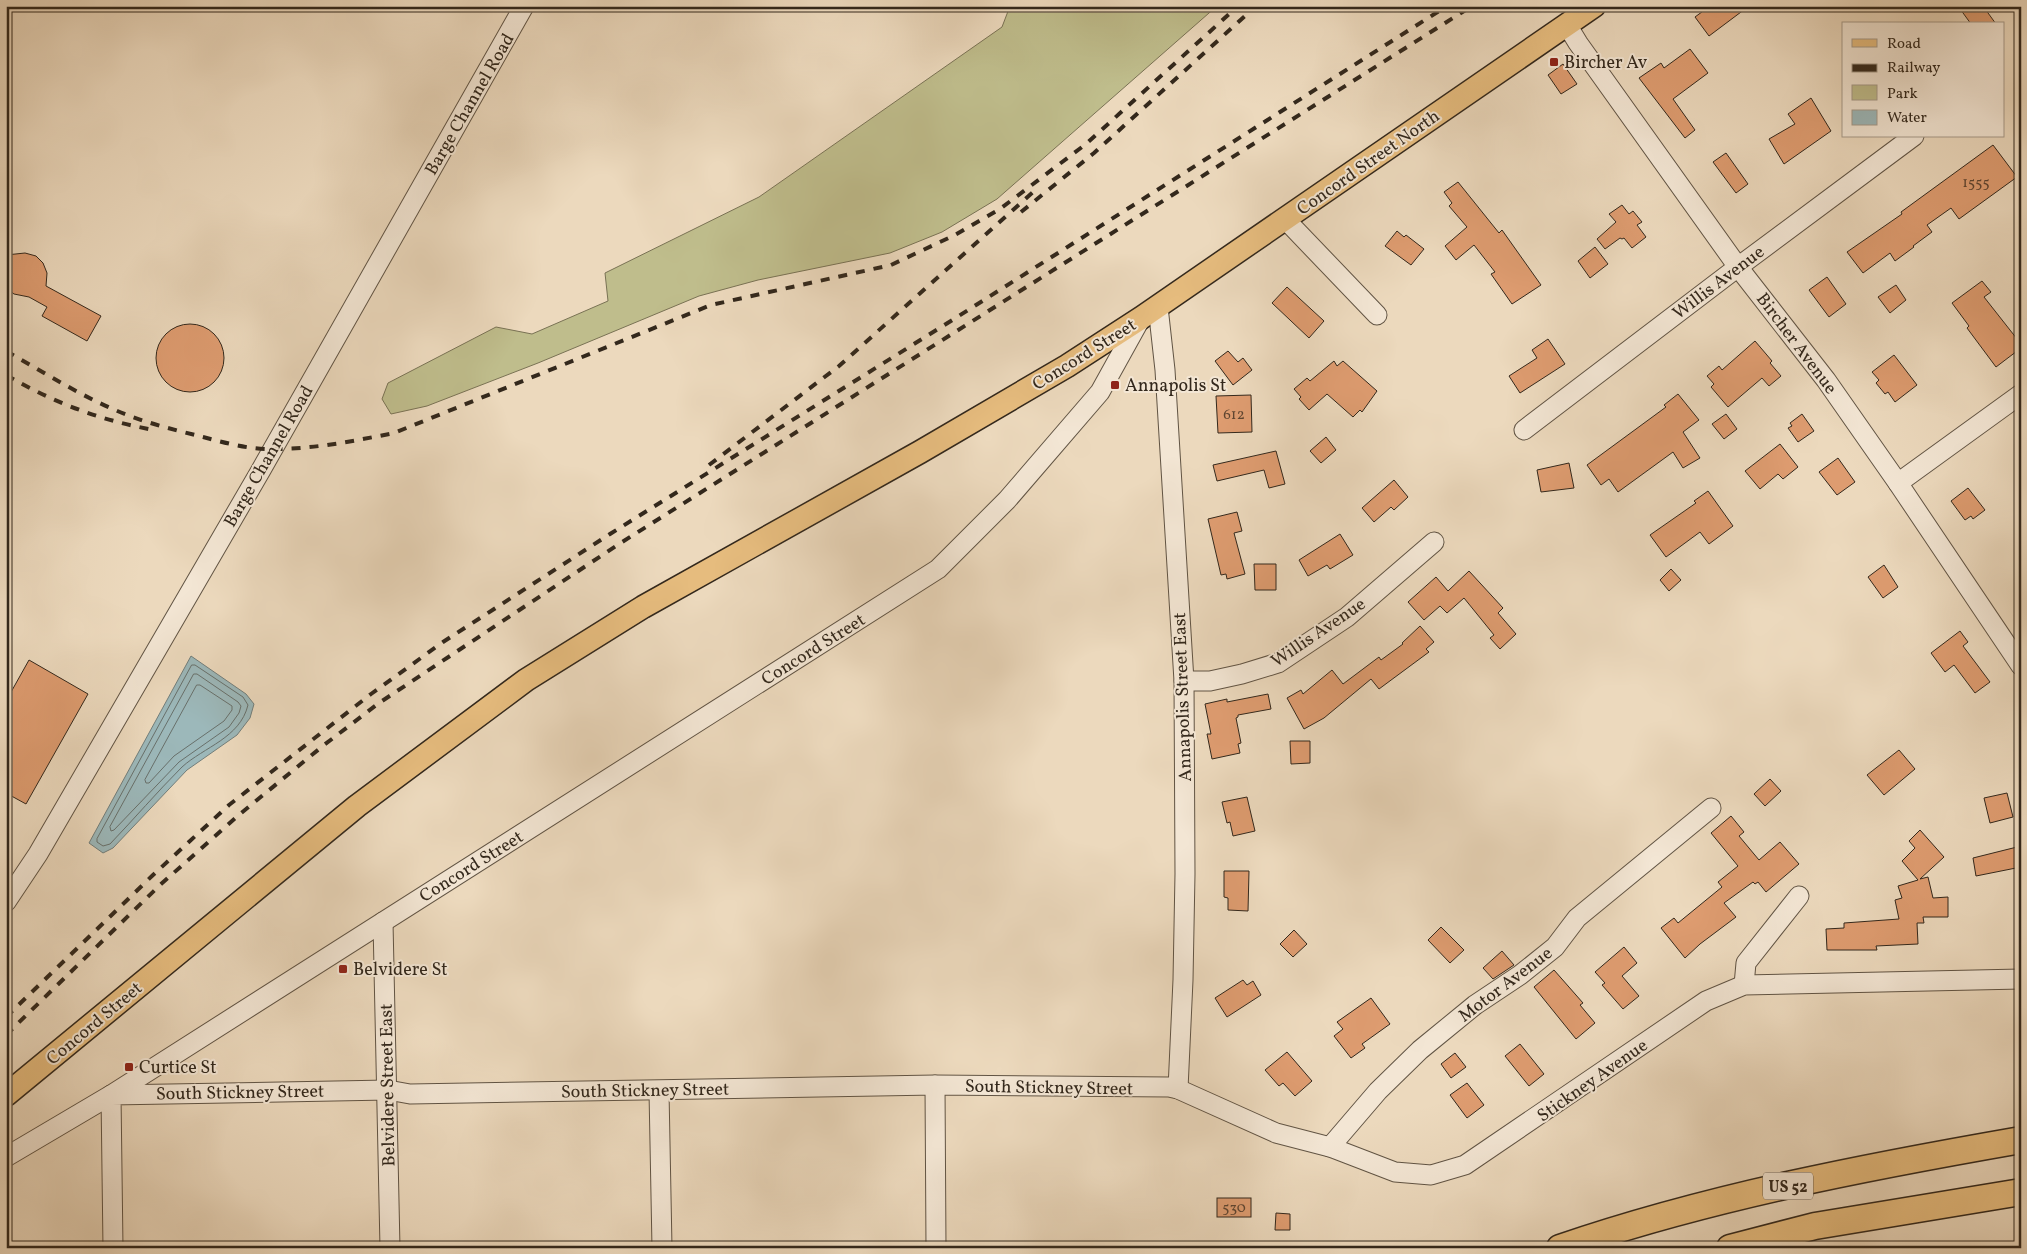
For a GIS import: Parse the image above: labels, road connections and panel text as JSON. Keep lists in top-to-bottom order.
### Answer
{
  "streets": {
    "highway": ["US 52"],
    "main road": ["Concord Street North", "Concord Street"],
    "street": [
      "Barge Channel Road",
      "Willis Avenue",
      "Bircher Avenue",
      "Annapolis Street East",
      "Motor Avenue",
      "Stickney Avenue",
      "Belvidere Street East",
      "South Stickney Street"
    ]
  },
  "crossings": [
    ["Concord Street North", "Bircher Avenue"],
    ["Concord Street North", "Concord Street"],
    ["Concord Street North", "Annapolis Street East"],
    ["Willis Avenue", "Bircher Avenue"],
    ["Willis Avenue", "Annapolis Street East"],
    ["Concord Street", "Annapolis Street East"],
    ["Concord Street", "Belvidere Street East"],
    ["Concord Street", "South Stickney Street"],
    ["Annapolis Street East", "Stickney Avenue"],
    ["Annapolis Street East", "South Stickney Street"],
    ["Motor Avenue", "Stickney Avenue"],
    ["Stickney Avenue", "South Stickney Street"],
    ["Belvidere Street East", "South Stickney Street"]
  ],
  "places": {
    "transit": [
      "Bircher Av",
      "Annapolis St",
      "Belvidere St",
      "Curtice St"
    ]
  },
  "house_numbers": ["1555", "612", "530"],
  "legend": [
    "Road",
    "Railway",
    "Park",
    "Water"
  ]
}
